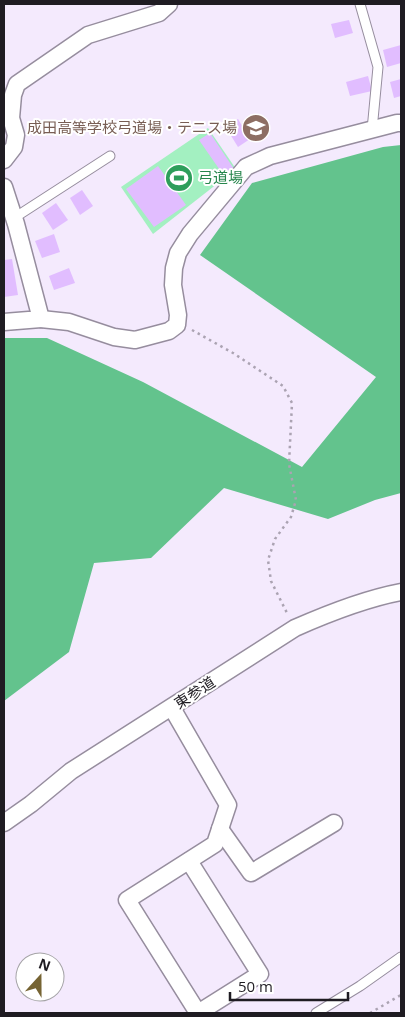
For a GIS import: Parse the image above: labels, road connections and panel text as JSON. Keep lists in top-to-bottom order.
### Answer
{
  "streets": {
    "street": ["東参道"]
  },
  "places": {
    "school or university": ["成田高等学校弓道場・テニス場"],
    "sports": ["弓道場"]
  },
  "scale_bar": "50 m",
  "north": "top"
}
